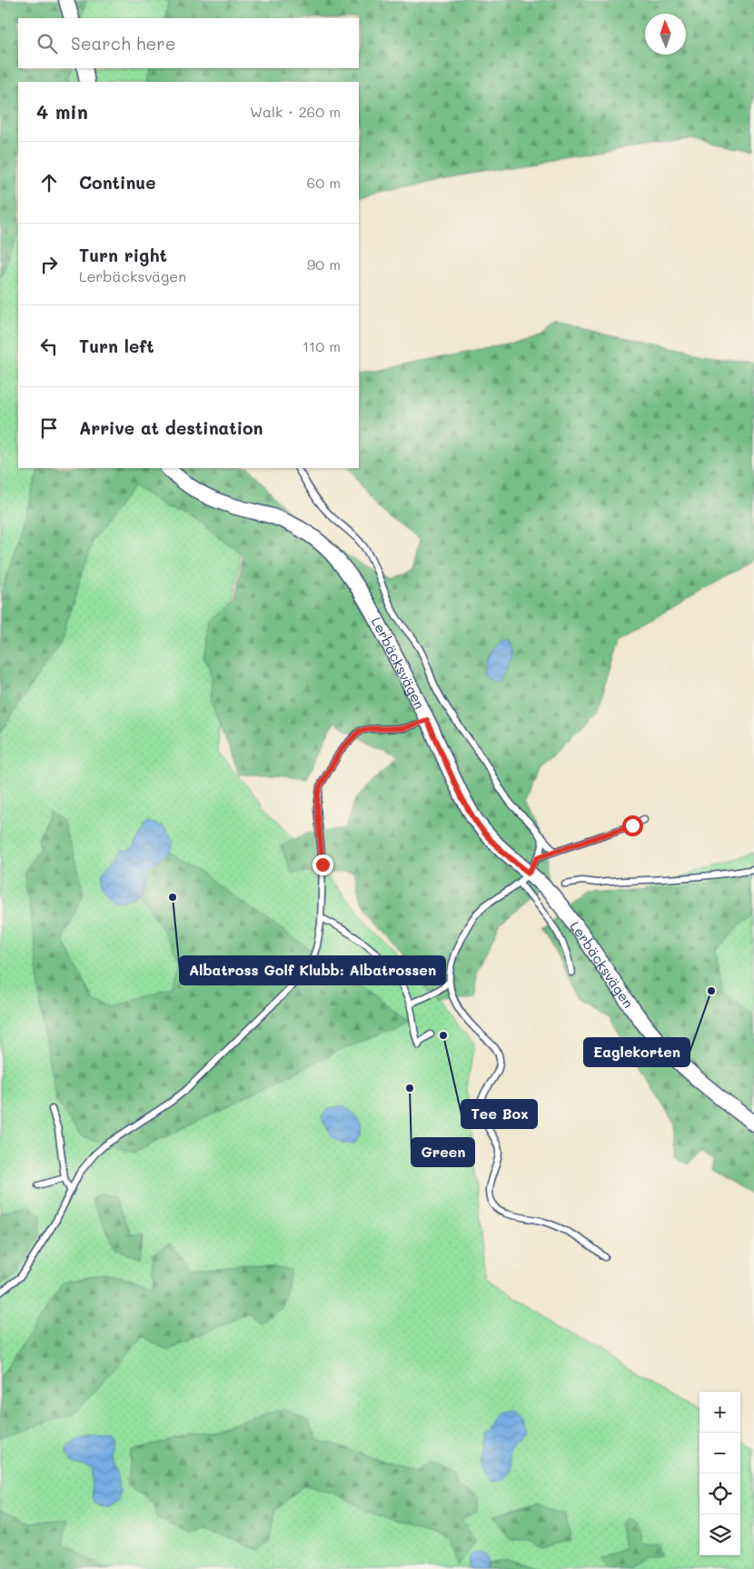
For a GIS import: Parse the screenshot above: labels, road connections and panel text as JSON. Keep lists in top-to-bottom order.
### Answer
{
  "streets": {
    "street": ["Lerbäcksvägen"]
  },
  "places": [
    "Albatross Golf Klubb: Albatrossen",
    "Eaglekorten",
    "Tee Box",
    "Green"
  ],
  "north": "top",
  "page": {
    "search": "Search here",
    "heading": ["4 min", "Walk · 260 m"],
    "list": [
      ["Continue", "60 m"],
      ["Turn right", "Lerbäcksvägen", "90 m"],
      ["Turn left", "110 m"],
      "Arrive at destination"
    ],
    "map_buttons": ["+", "−"]
  }
}
